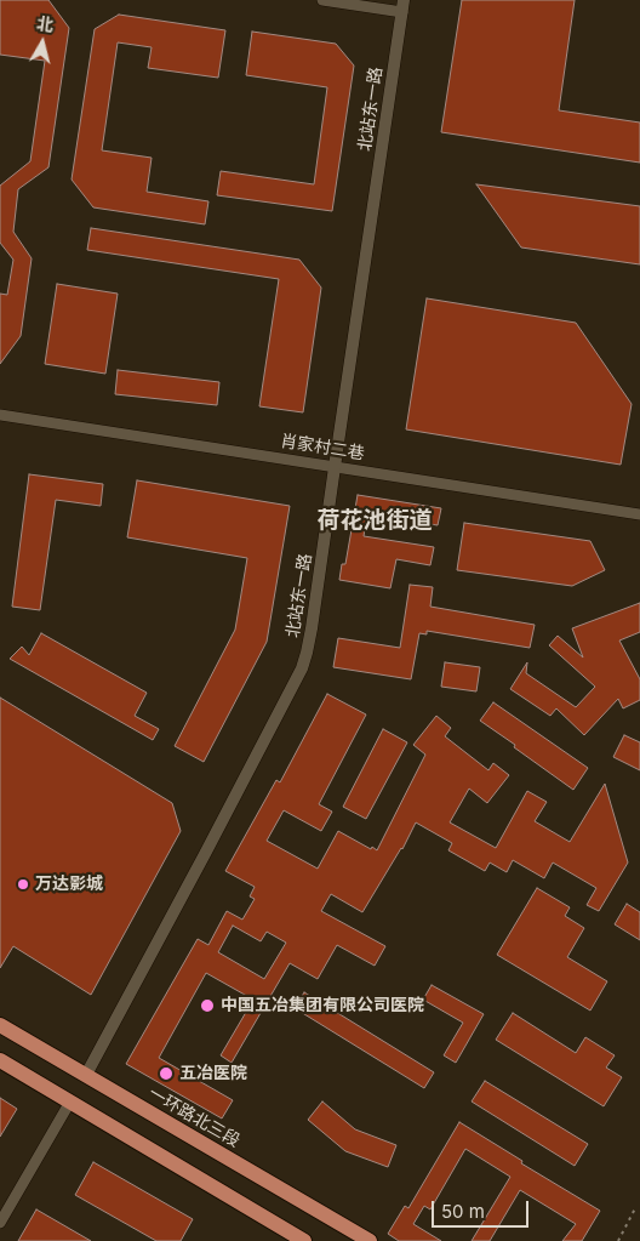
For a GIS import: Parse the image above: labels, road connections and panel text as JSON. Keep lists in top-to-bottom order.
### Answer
{
  "streets": {
    "main road": ["一环路北三段"],
    "street": ["北站东一路", "肖家村二巷"]
  },
  "crossings": [
    ["北站东一路", "肖家村二巷"],
    ["北站东一路", "一环路北三段"]
  ],
  "districts": ["荷花池街道"],
  "places": ["万达影城", "中国五冶集团有限公司医院", "五冶医院"],
  "scale_bar": "50 m",
  "north": "top"
}
